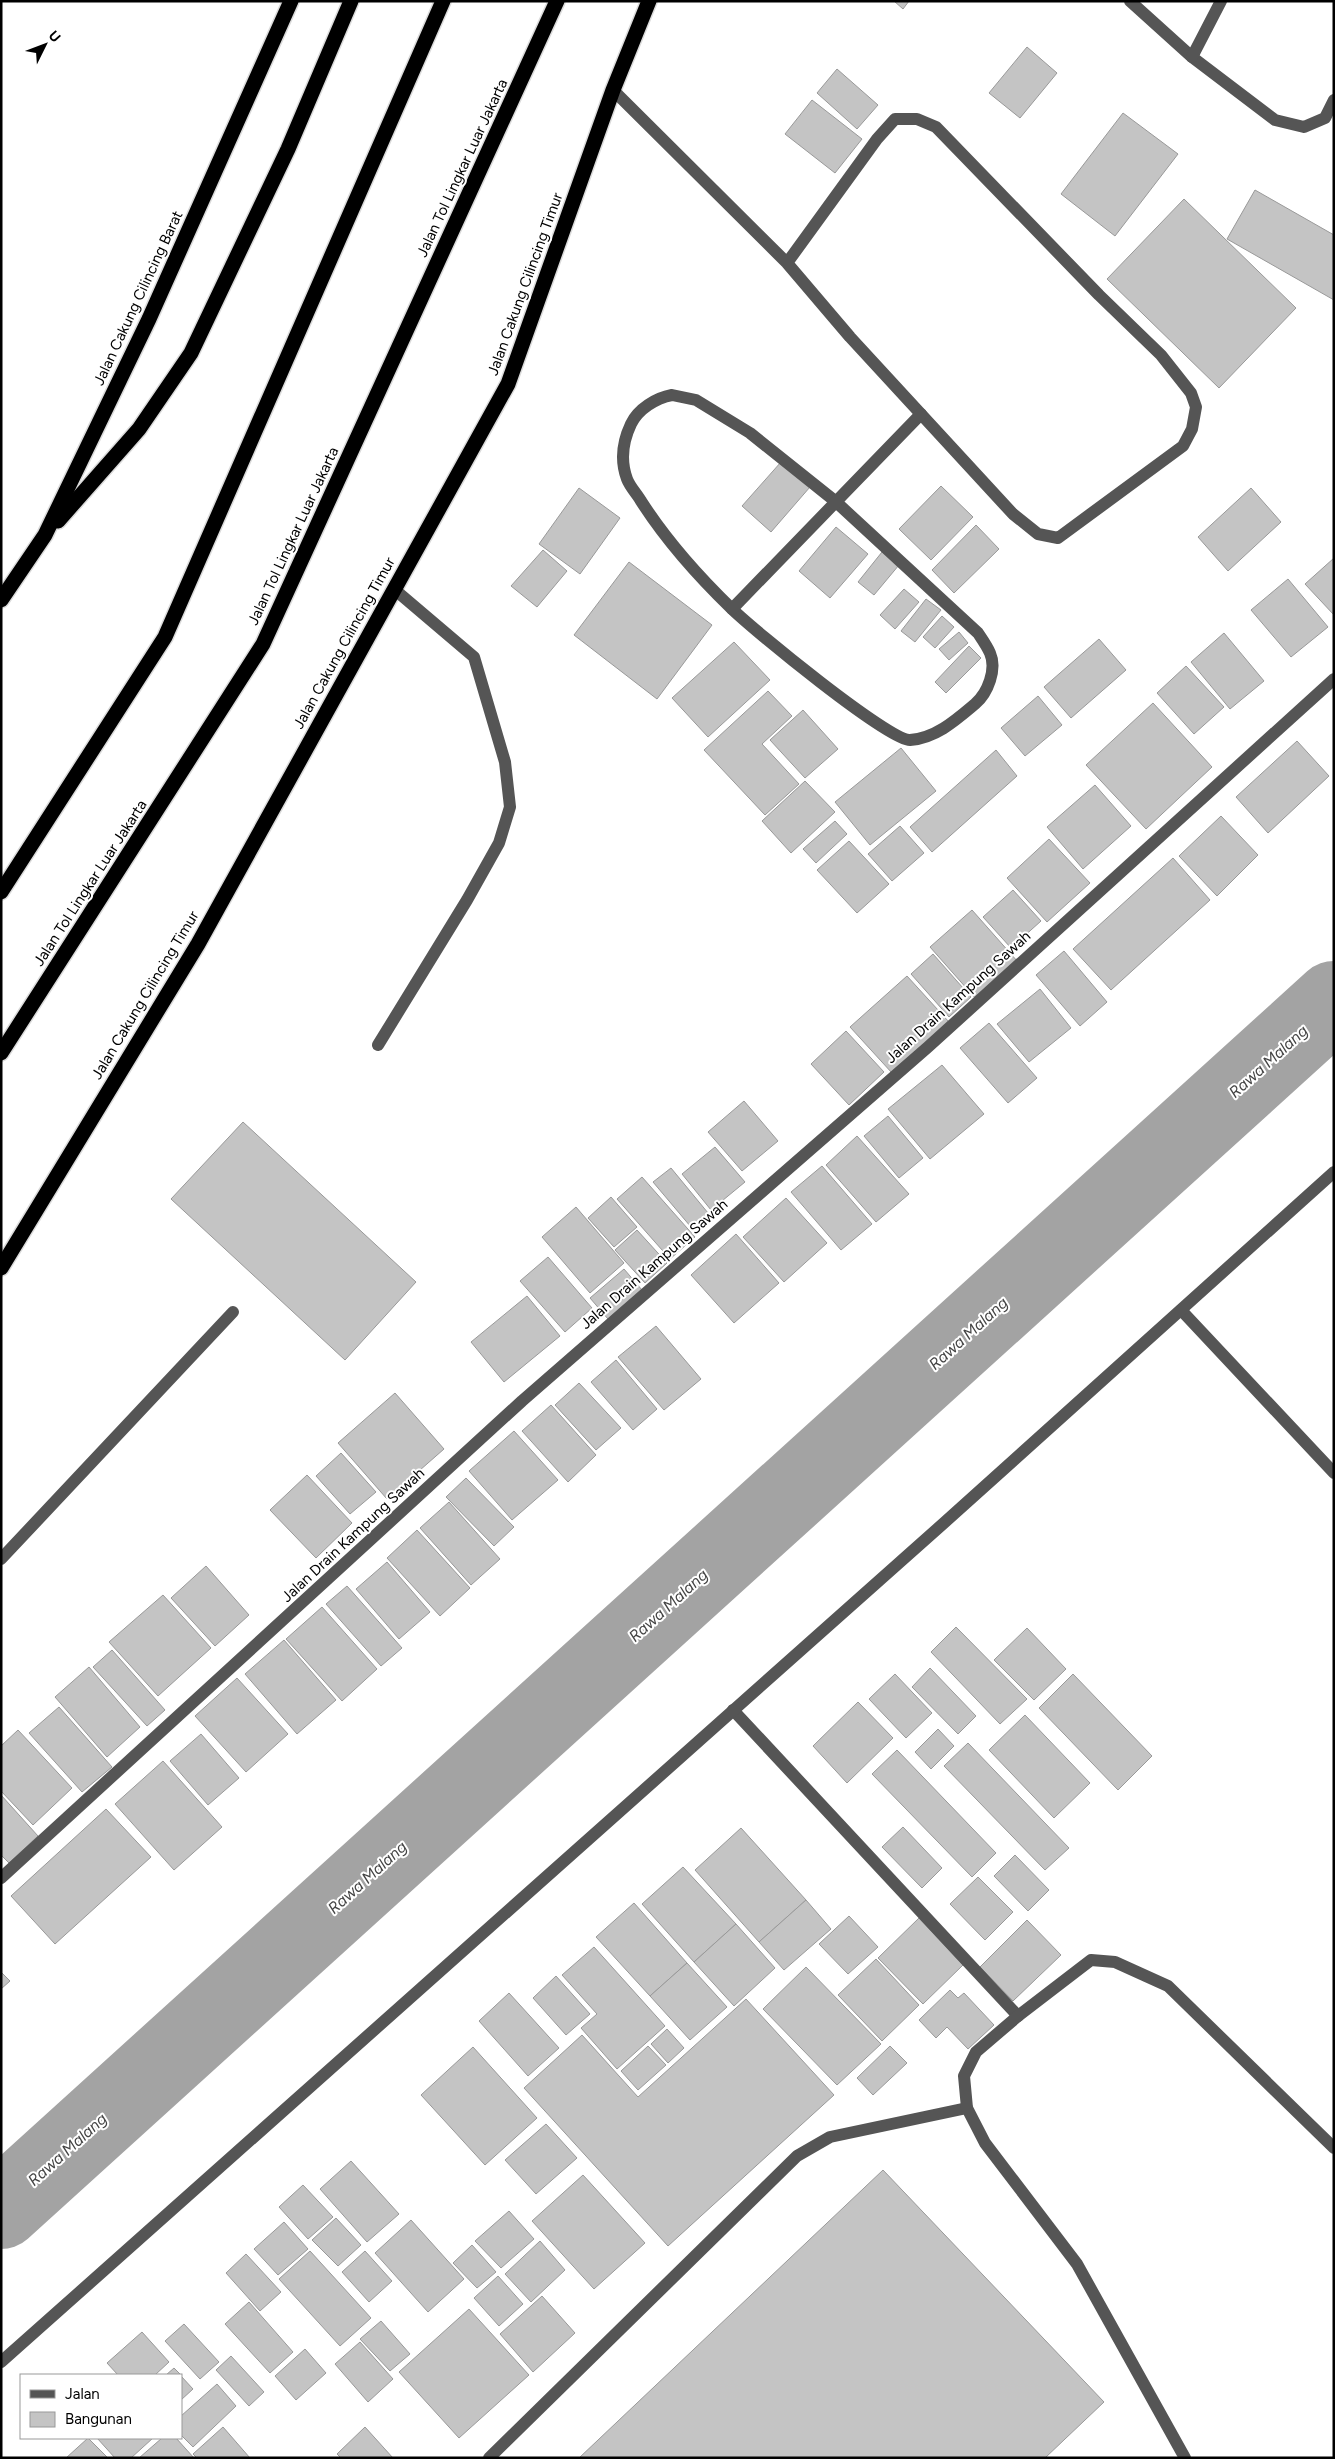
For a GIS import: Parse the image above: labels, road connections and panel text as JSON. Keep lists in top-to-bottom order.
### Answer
{
  "streets": {
    "highway": ["Jalan Tol Lingkar Luar Jakarta", "Jalan Cakung Cilincing Timur", "Jalan Cakung Cilincing Barat"],
    "street": ["Jalan Drain Kampung Sawah"]
  },
  "water": ["Rawa Malang"],
  "legend": ["Jalan", "Bangunan"],
  "north": "top right"
}
